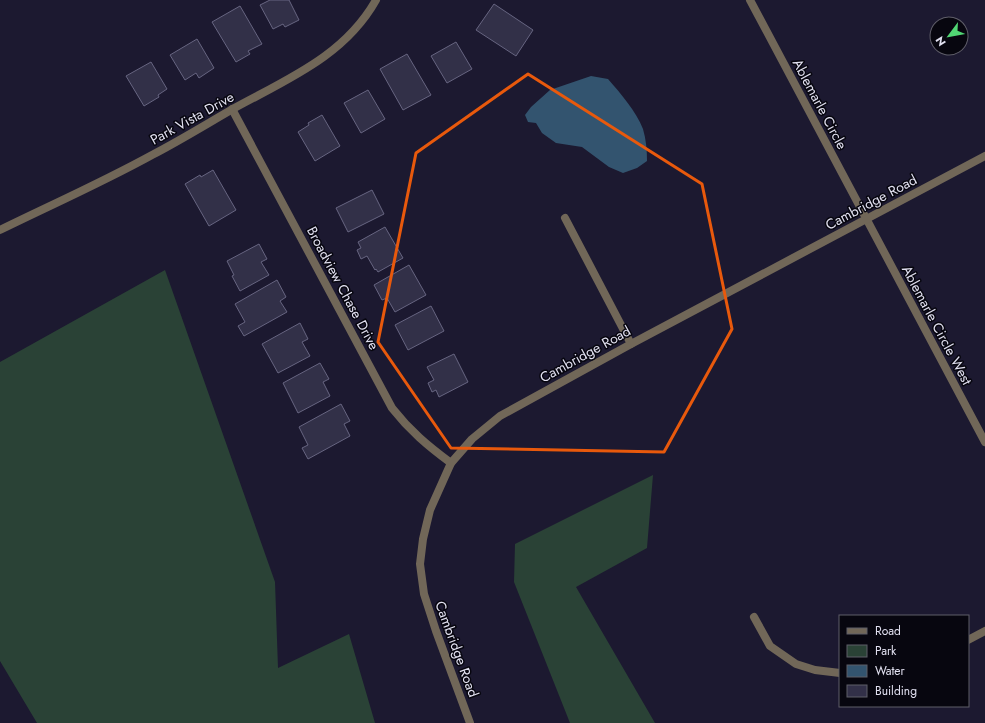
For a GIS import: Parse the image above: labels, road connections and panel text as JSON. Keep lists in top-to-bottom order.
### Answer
{
  "streets": {
    "street": [
      "Ablemarle Circle",
      "Park Vista Drive",
      "Cambridge Road",
      "Broadview Chase Drive",
      "Ablemarle Circle West"
    ]
  },
  "crossings": [
    ["Ablemarle Circle", "Cambridge Road"],
    ["Ablemarle Circle", "Ablemarle Circle West"],
    ["Park Vista Drive", "Broadview Chase Drive"],
    ["Cambridge Road", "Broadview Chase Drive"],
    ["Cambridge Road", "Ablemarle Circle West"]
  ],
  "legend": [
    "Road",
    "Park",
    "Water",
    "Building"
  ],
  "north": "bottom left"
}
